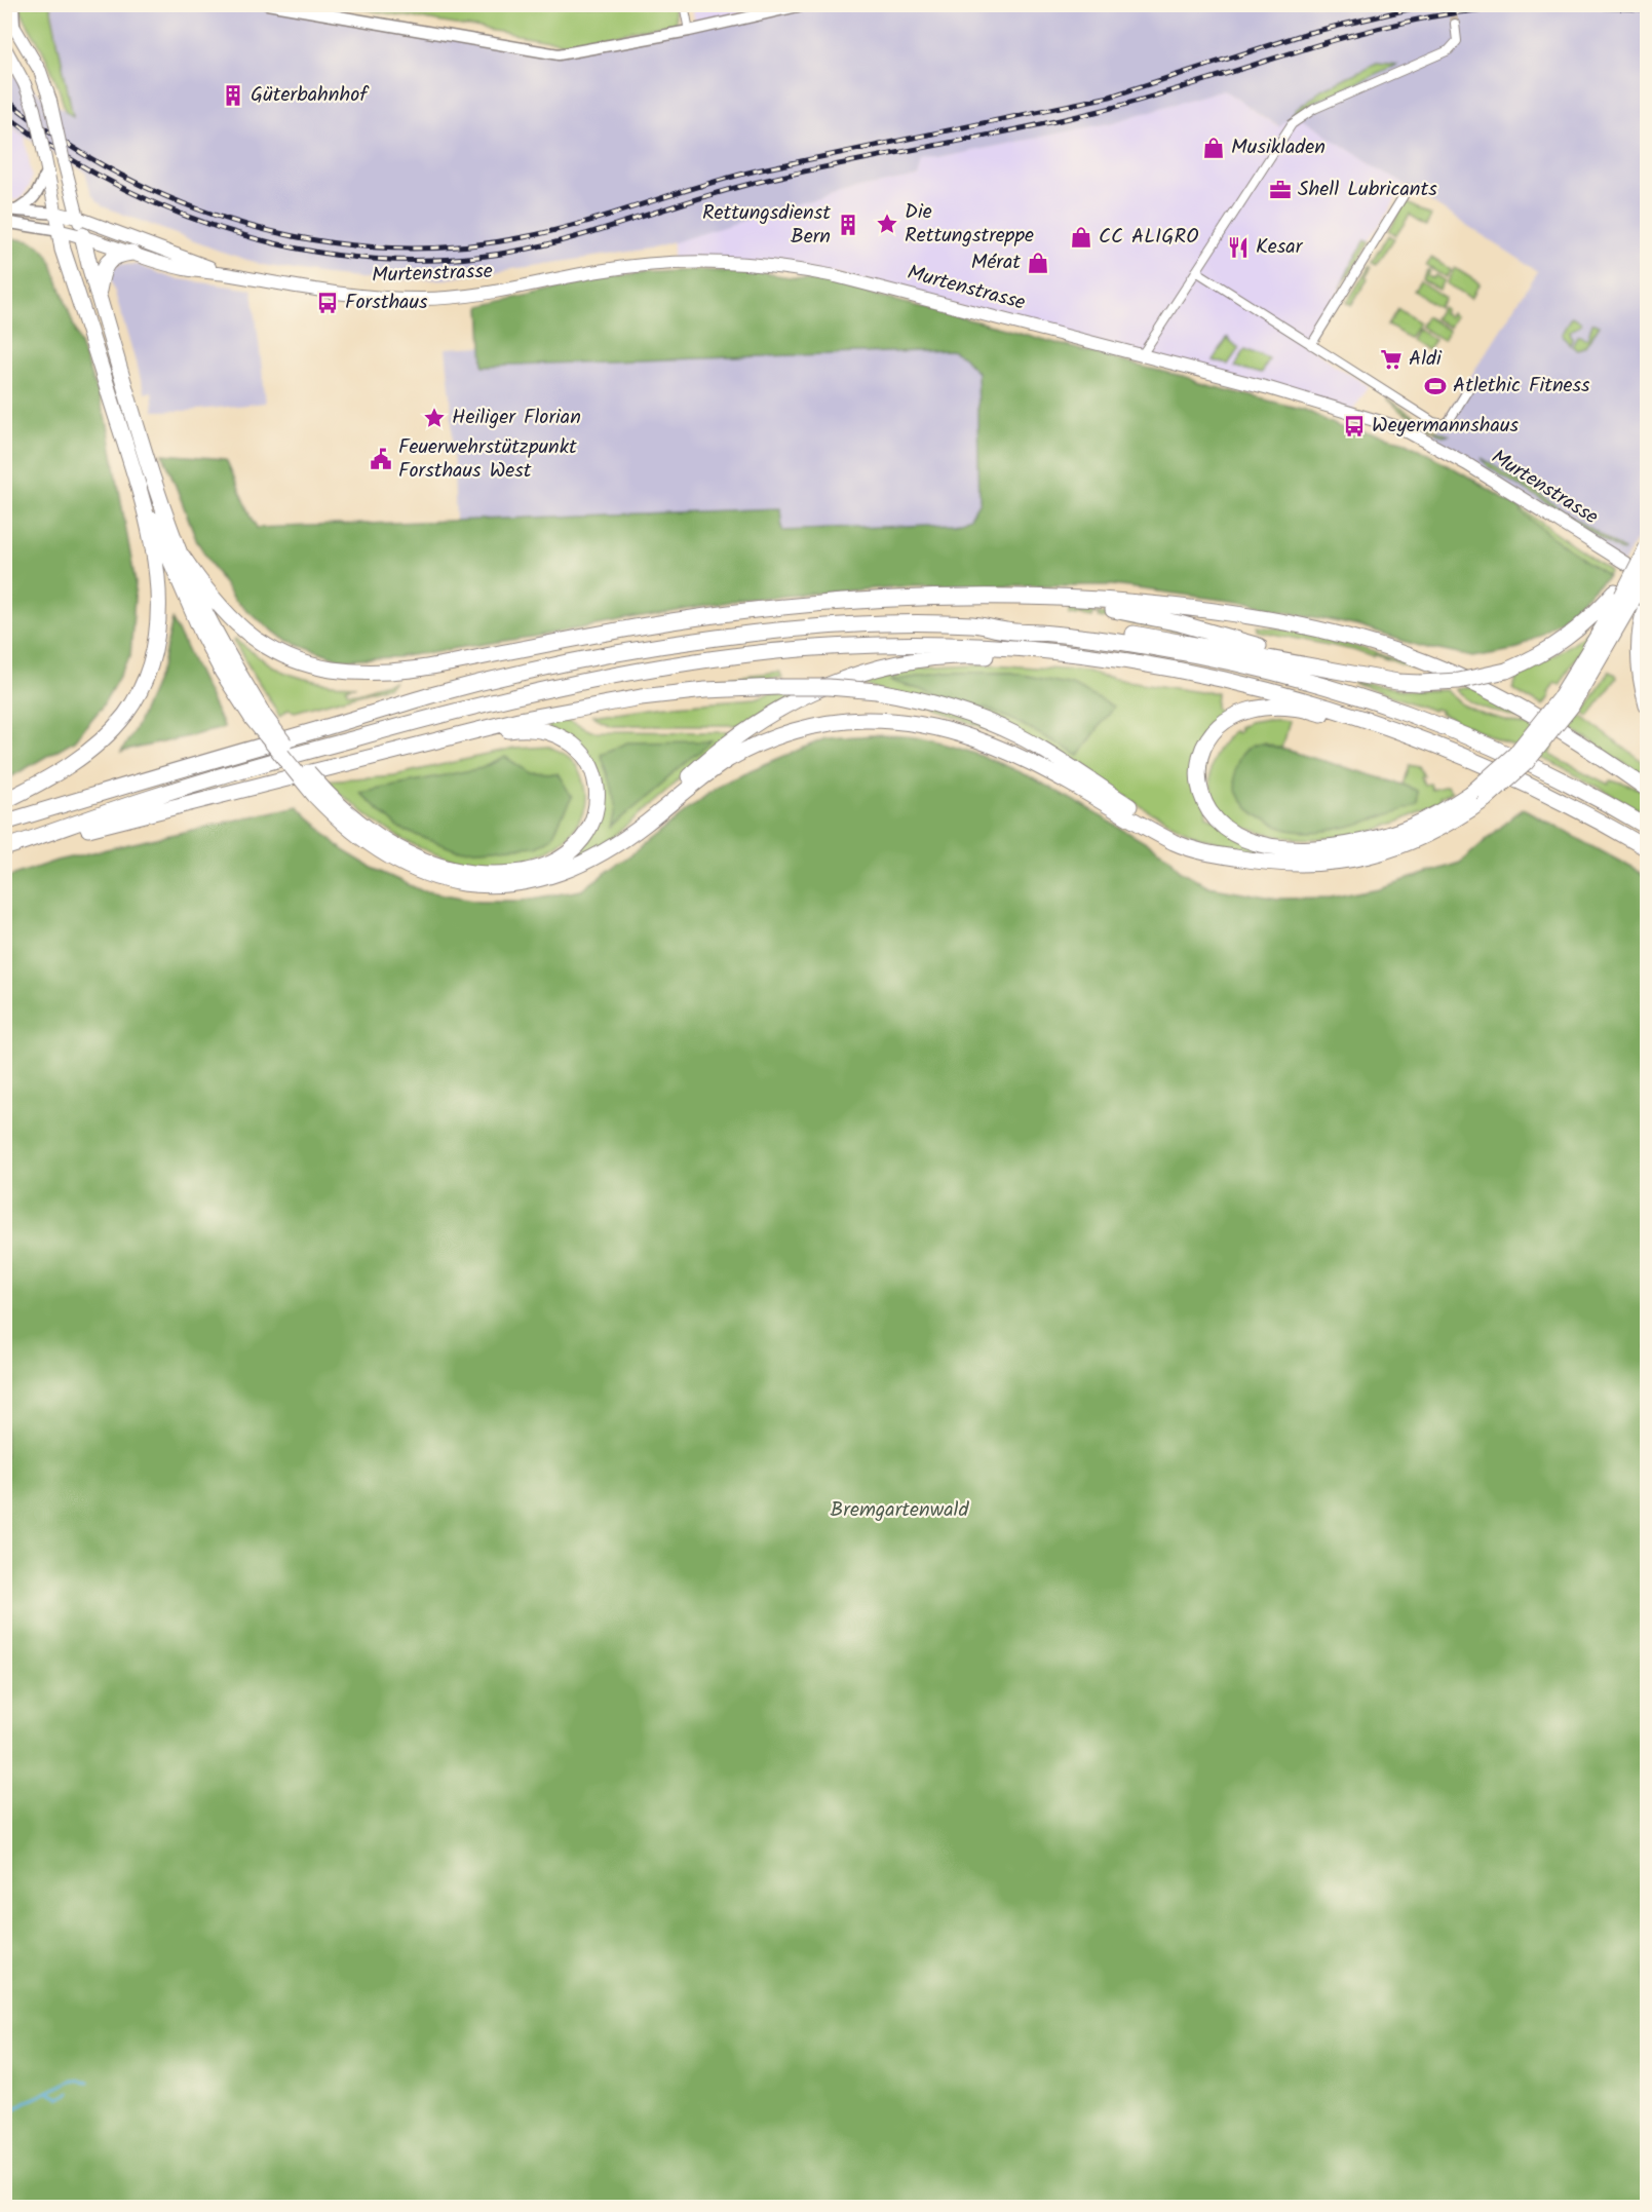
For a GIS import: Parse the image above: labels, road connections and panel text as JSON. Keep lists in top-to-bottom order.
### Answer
{
  "streets": {
    "main road": ["Murtenstrasse"]
  },
  "parks": ["Bremgartenwald"],
  "places": {
    "building": ["Güterbahnhof", "Rettungsdienst Bern"],
    "shop": ["Musikladen", "CC ALIGRO", "Mérat"],
    "office": ["Shell Lubricants"],
    "place": ["Die Rettungstreppe", "Heiliger Florian"],
    "restaurant": ["Kesar"],
    "bus stop": ["Forsthaus", "Weyermannshaus"],
    "supermarket": ["Aldi"],
    "sports": ["Atlethic Fitness"],
    "public building": ["Feuerwehrstützpunkt Forsthaus West"]
  }
}
